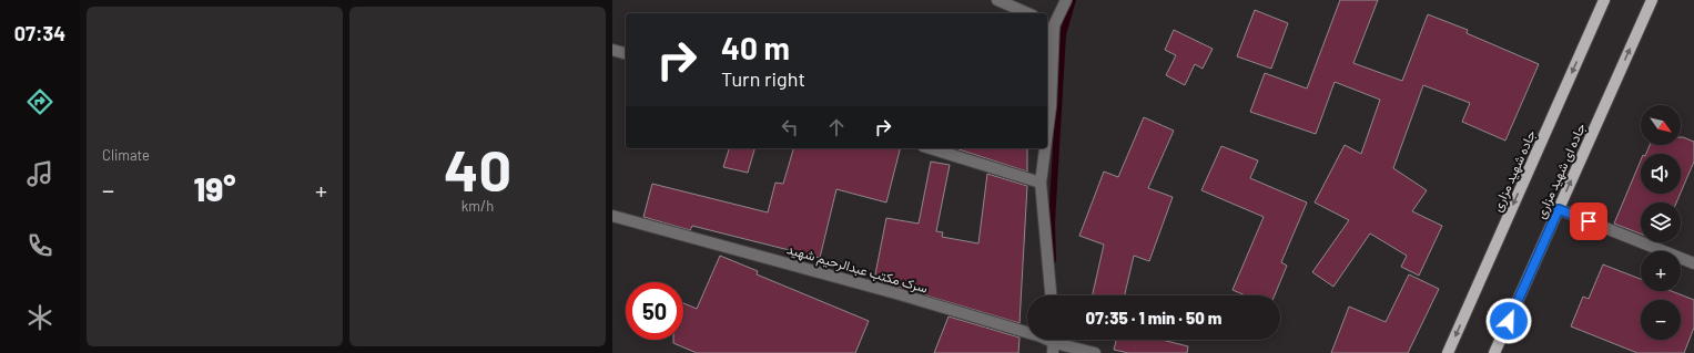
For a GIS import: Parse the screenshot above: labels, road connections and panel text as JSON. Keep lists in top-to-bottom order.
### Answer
{
  "streets": {
    "main road": ["جاده شهید مزاری", "جاده ای شهید مزاری"],
    "street": ["سرک مکتب عبدالرحیم شهید"]
  },
  "one_way": ["جاده شهید مزاری", "جاده ای شهید مزاری"],
  "north": "bottom right",
  "page": {
    "tabs": "07:34",
    "tile": [
      "Climate",
      ["40", "km/h"]
    ],
    "turn": ["40 m", "Turn right"],
    "map_buttons": ["+", "−"],
    "heat": ["−", "19°", "+"],
    "limit": "50",
    "trip": "07:35 · 1 min · 50 m"
  }
}
